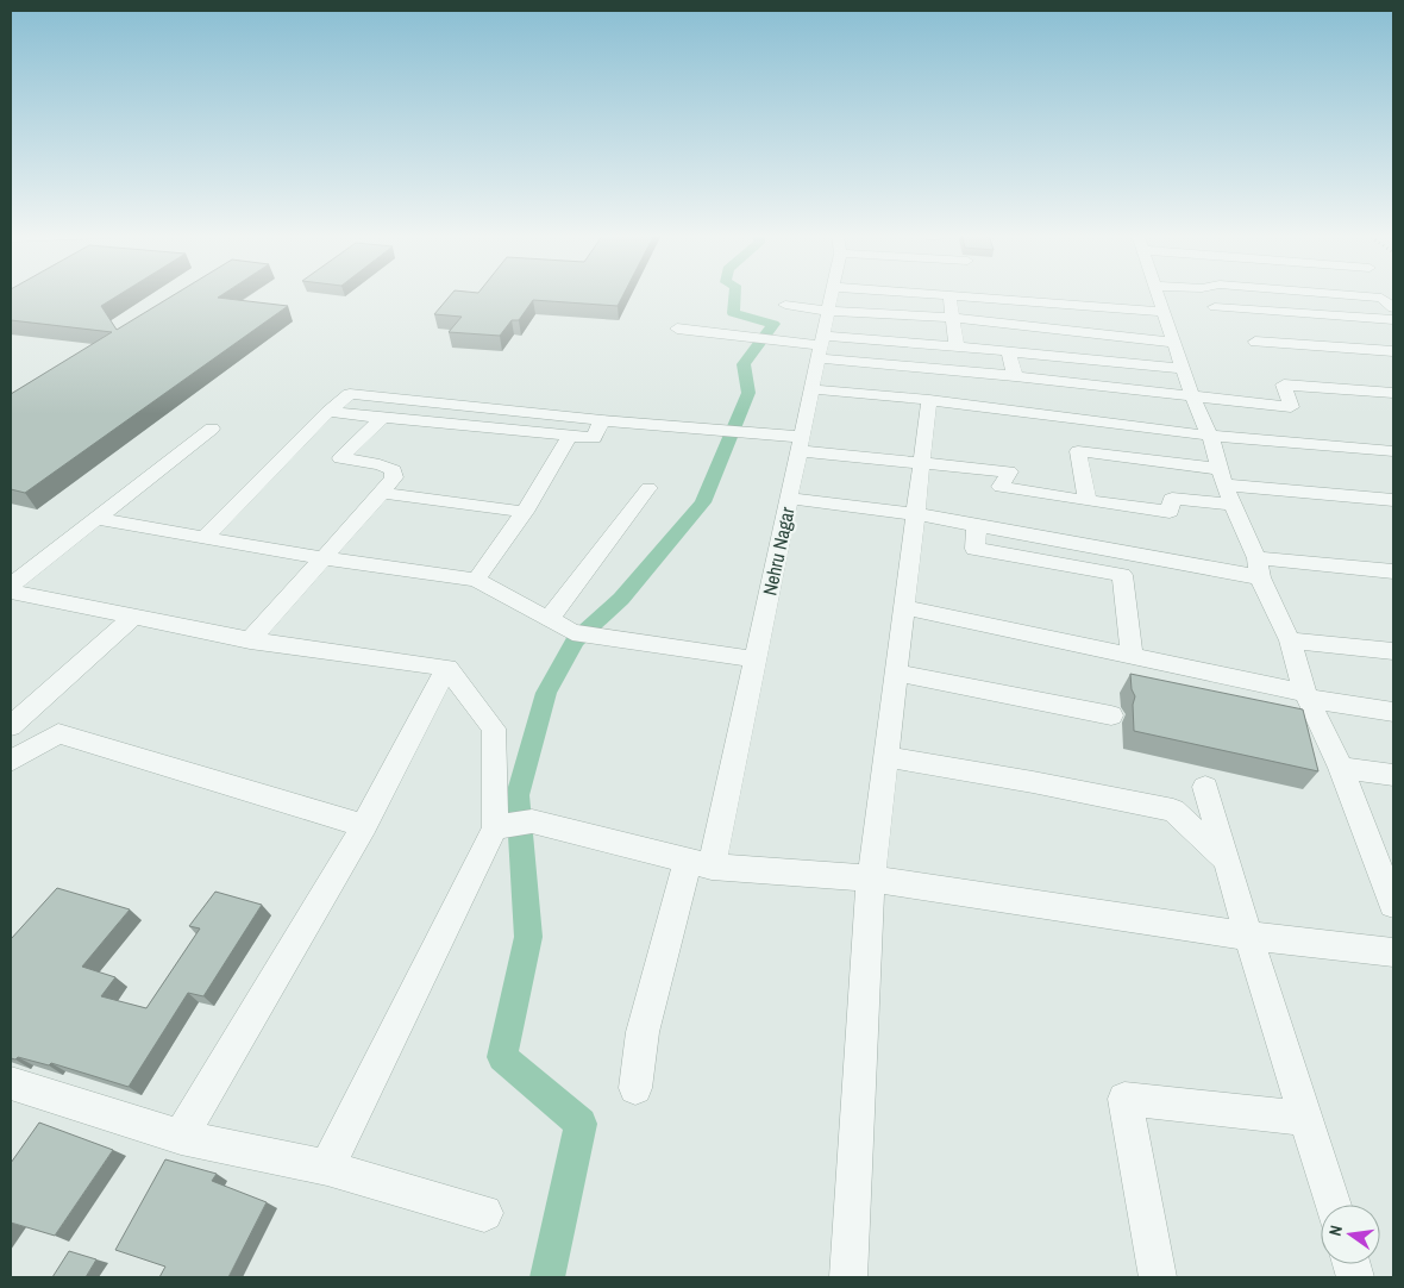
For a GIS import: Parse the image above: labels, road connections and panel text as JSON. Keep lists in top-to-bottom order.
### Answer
{
  "streets": {
    "street": ["Nehru Nagar"]
  },
  "north": "left"
}
